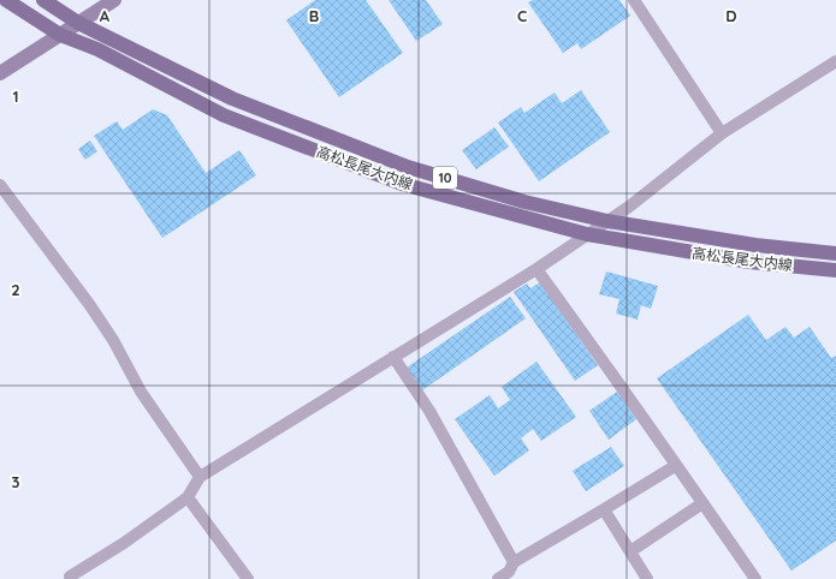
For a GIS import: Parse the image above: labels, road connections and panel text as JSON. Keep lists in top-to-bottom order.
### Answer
{
  "streets": {
    "main road": ["高松長尾大内線", "10"]
  },
  "grid": {
    "columns": [
      "A",
      "B",
      "C",
      "D"
    ],
    "rows": ["1", "2", "3"]
  }
}
